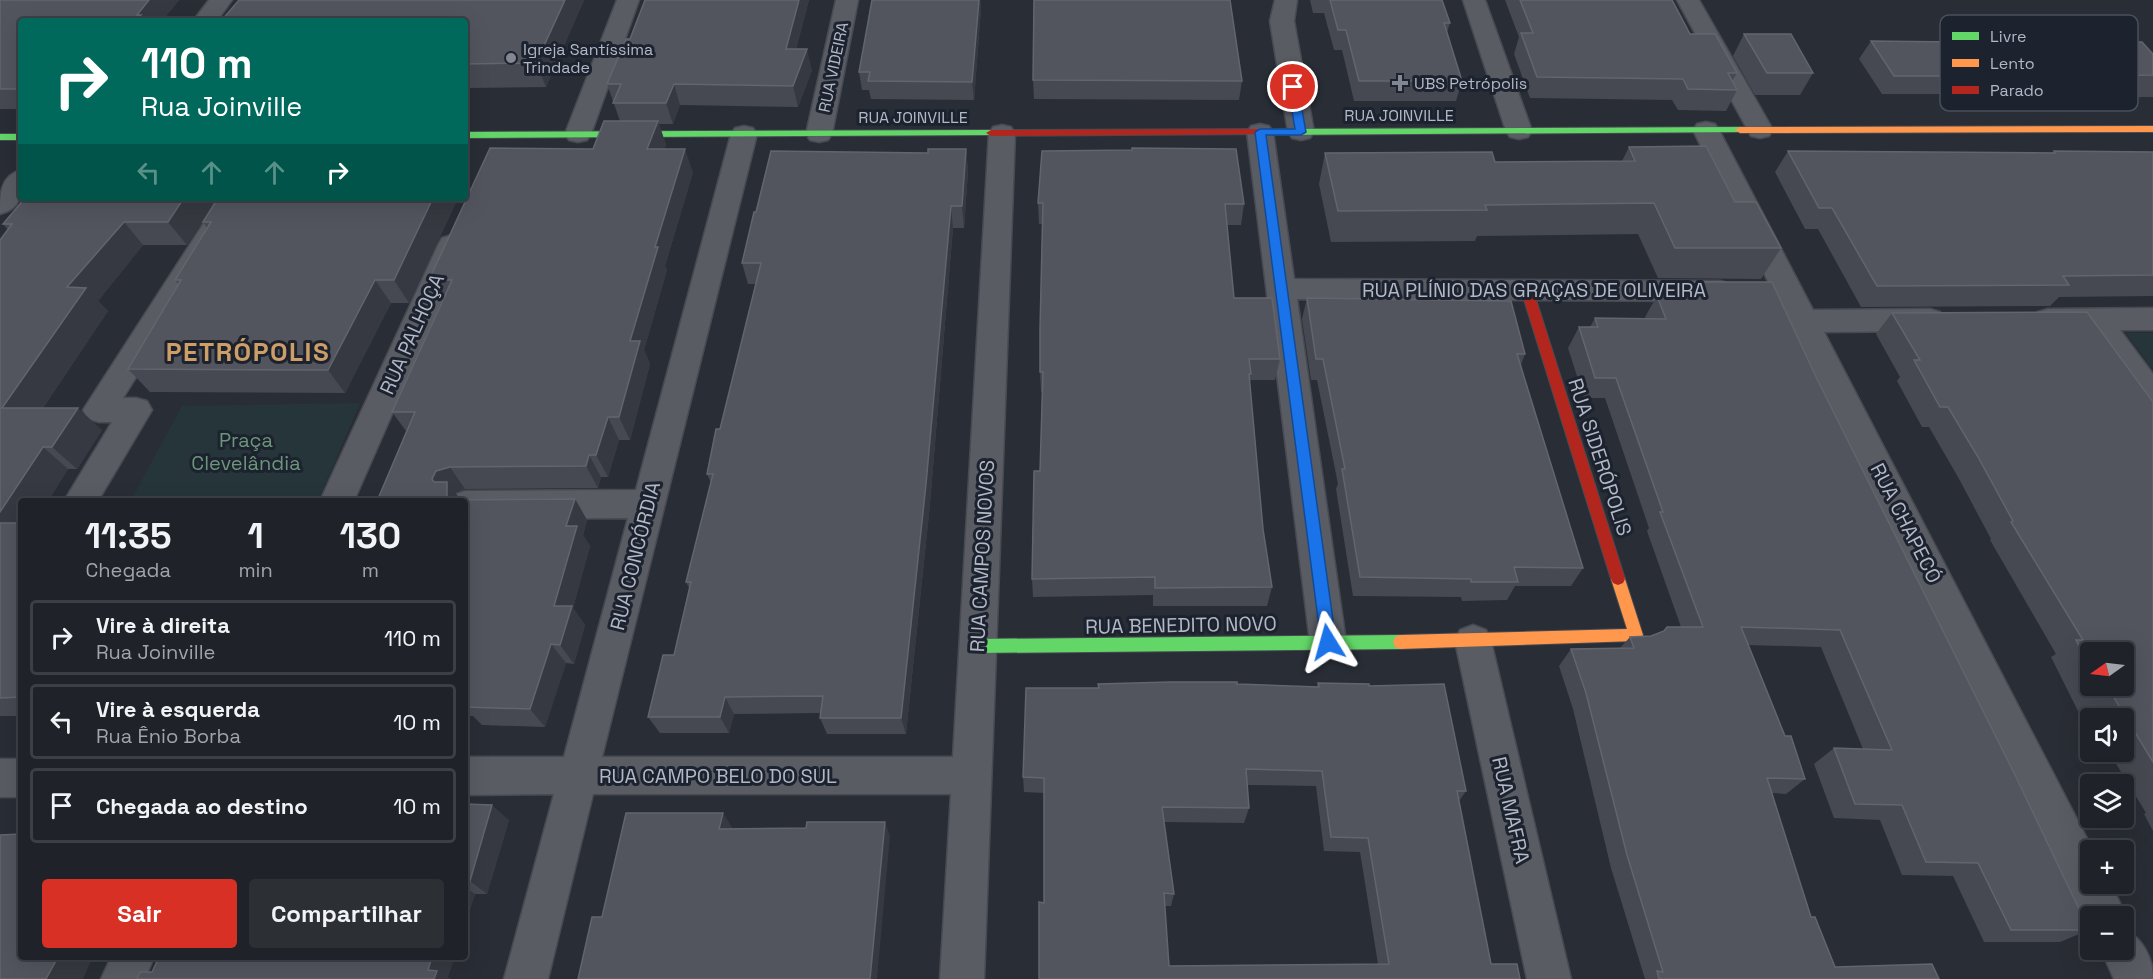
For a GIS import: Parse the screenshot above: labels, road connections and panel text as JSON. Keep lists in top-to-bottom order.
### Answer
{
  "streets": {
    "street": [
      "RUA VIDEIRA",
      "RUA JOINVILLE",
      "RUA PLÍNIO DAS GRAÇAS DE OLIVEIRA",
      "RUA PALHOÇA",
      "RUA SIDERÓPOLIS",
      "RUA CHAPECÓ",
      "RUA CONCÓRDIA",
      "RUA CAMPOS NOVOS",
      "RUA BENEDITO NOVO",
      "RUA CAMPO BELO DO SUL",
      "RUA MAFRA"
    ]
  },
  "crossings": [
    ["RUA VIDEIRA", "RUA JOINVILLE"],
    ["RUA JOINVILLE", "RUA CHAPECÓ"],
    ["RUA JOINVILLE", "RUA CONCÓRDIA"],
    ["RUA JOINVILLE", "RUA CAMPOS NOVOS"],
    ["RUA PLÍNIO DAS GRAÇAS DE OLIVEIRA", "RUA SIDERÓPOLIS"],
    ["RUA PLÍNIO DAS GRAÇAS DE OLIVEIRA", "RUA CHAPECÓ"],
    ["RUA SIDERÓPOLIS", "RUA BENEDITO NOVO"],
    ["RUA CONCÓRDIA", "RUA CAMPO BELO DO SUL"],
    ["RUA CAMPOS NOVOS", "RUA BENEDITO NOVO"],
    ["RUA CAMPOS NOVOS", "RUA CAMPO BELO DO SUL"],
    ["RUA BENEDITO NOVO", "RUA MAFRA"]
  ],
  "districts": ["PETRÓPOLIS"],
  "parks": ["Praça Clevelândia"],
  "places": {
    "other": ["Igreja Santíssima Trindade"],
    "health": ["UBS Petrópolis"]
  },
  "legend": ["Livre", "Lento", "Parado"],
  "north": "left",
  "page": {
    "turn": ["110 m", "Rua Joinville"],
    "eta": [
      "11:35",
      "Chegada",
      "1",
      "min",
      "130",
      "m"
    ],
    "list": [
      {
        "name": "Vire à direita",
        "note": "Rua Joinville",
        "value": "110 m"
      },
      {
        "name": "Vire à esquerda",
        "note": "Rua Ênio Borba",
        "value": "10 m"
      },
      {
        "name": "Chegada ao destino",
        "value": "10 m"
      }
    ],
    "map_buttons": ["+", "−"],
    "buttons": ["Sair", "Compartilhar"]
  }
}
